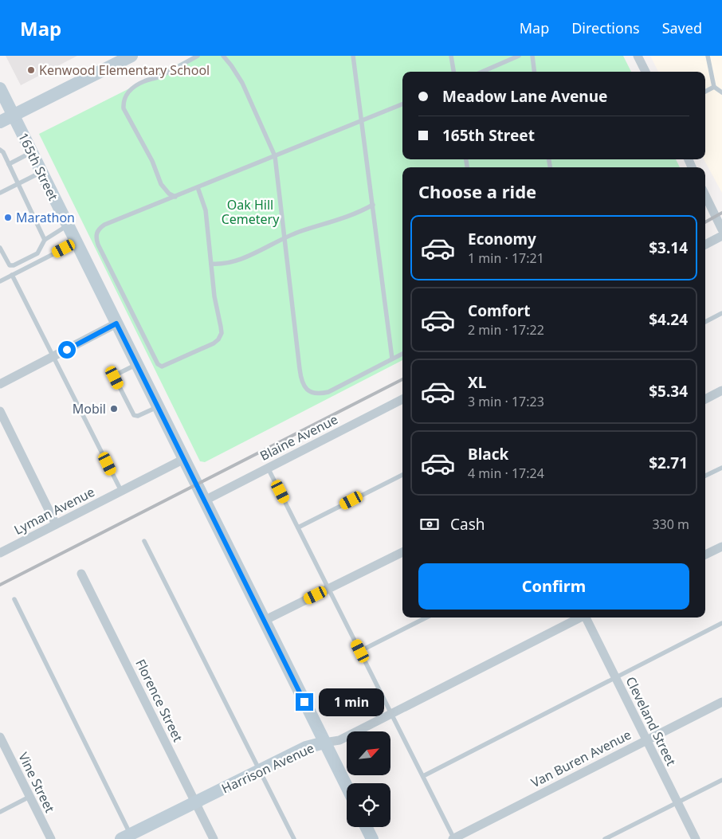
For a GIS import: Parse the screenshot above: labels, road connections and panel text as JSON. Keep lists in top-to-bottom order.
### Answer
{
  "streets": {
    "main road": ["165th Street", "Harrison Avenue"],
    "street": [
      "Blaine Avenue",
      "Lyman Avenue",
      "Florence Street",
      "Cleveland Street",
      "Van Buren Avenue",
      "Vine Street"
    ]
  },
  "crossings": [
    ["165th Street", "Blaine Avenue"],
    ["165th Street", "Lyman Avenue"],
    ["165th Street", "Harrison Avenue"],
    ["Florence Street", "Harrison Avenue"],
    ["Cleveland Street", "Van Buren Avenue"]
  ],
  "parks": ["Oak Hill Cemetery"],
  "places": ["Kenwood Elementary School", "Marathon", "Mobil"],
  "north": "top right",
  "page": {
    "header": "Map",
    "nav": ["Map", "Directions", "Saved"],
    "banner": ["Meadow Lane Avenue", "165th Street"],
    "heading": "Choose a ride",
    "list": [
      {
        "name": "Economy",
        "note": "1 min · 17:21",
        "value": "$3.14"
      },
      {
        "name": "Comfort",
        "note": "2 min · 17:22",
        "value": "$4.24"
      },
      {
        "name": "XL",
        "note": "3 min · 17:23",
        "value": "$5.34"
      },
      {
        "name": "Black",
        "note": "4 min · 17:24",
        "value": "$2.71"
      }
    ],
    "pay": ["Cash", "330 m"],
    "buttons": "Confirm",
    "bubble": "1 min"
  }
}
